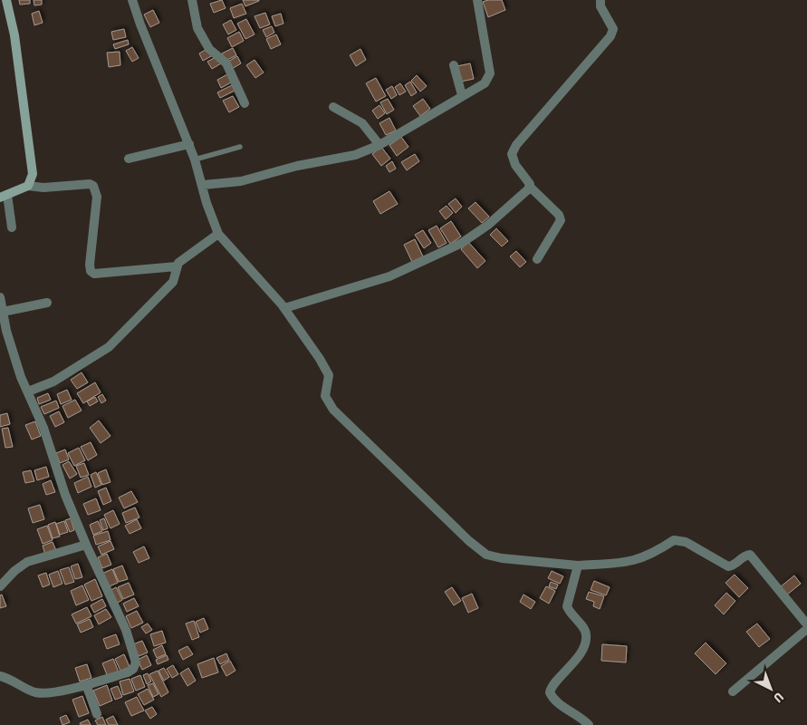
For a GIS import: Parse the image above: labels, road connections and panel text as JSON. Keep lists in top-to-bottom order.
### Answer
{
  "north": "bottom right"
}
